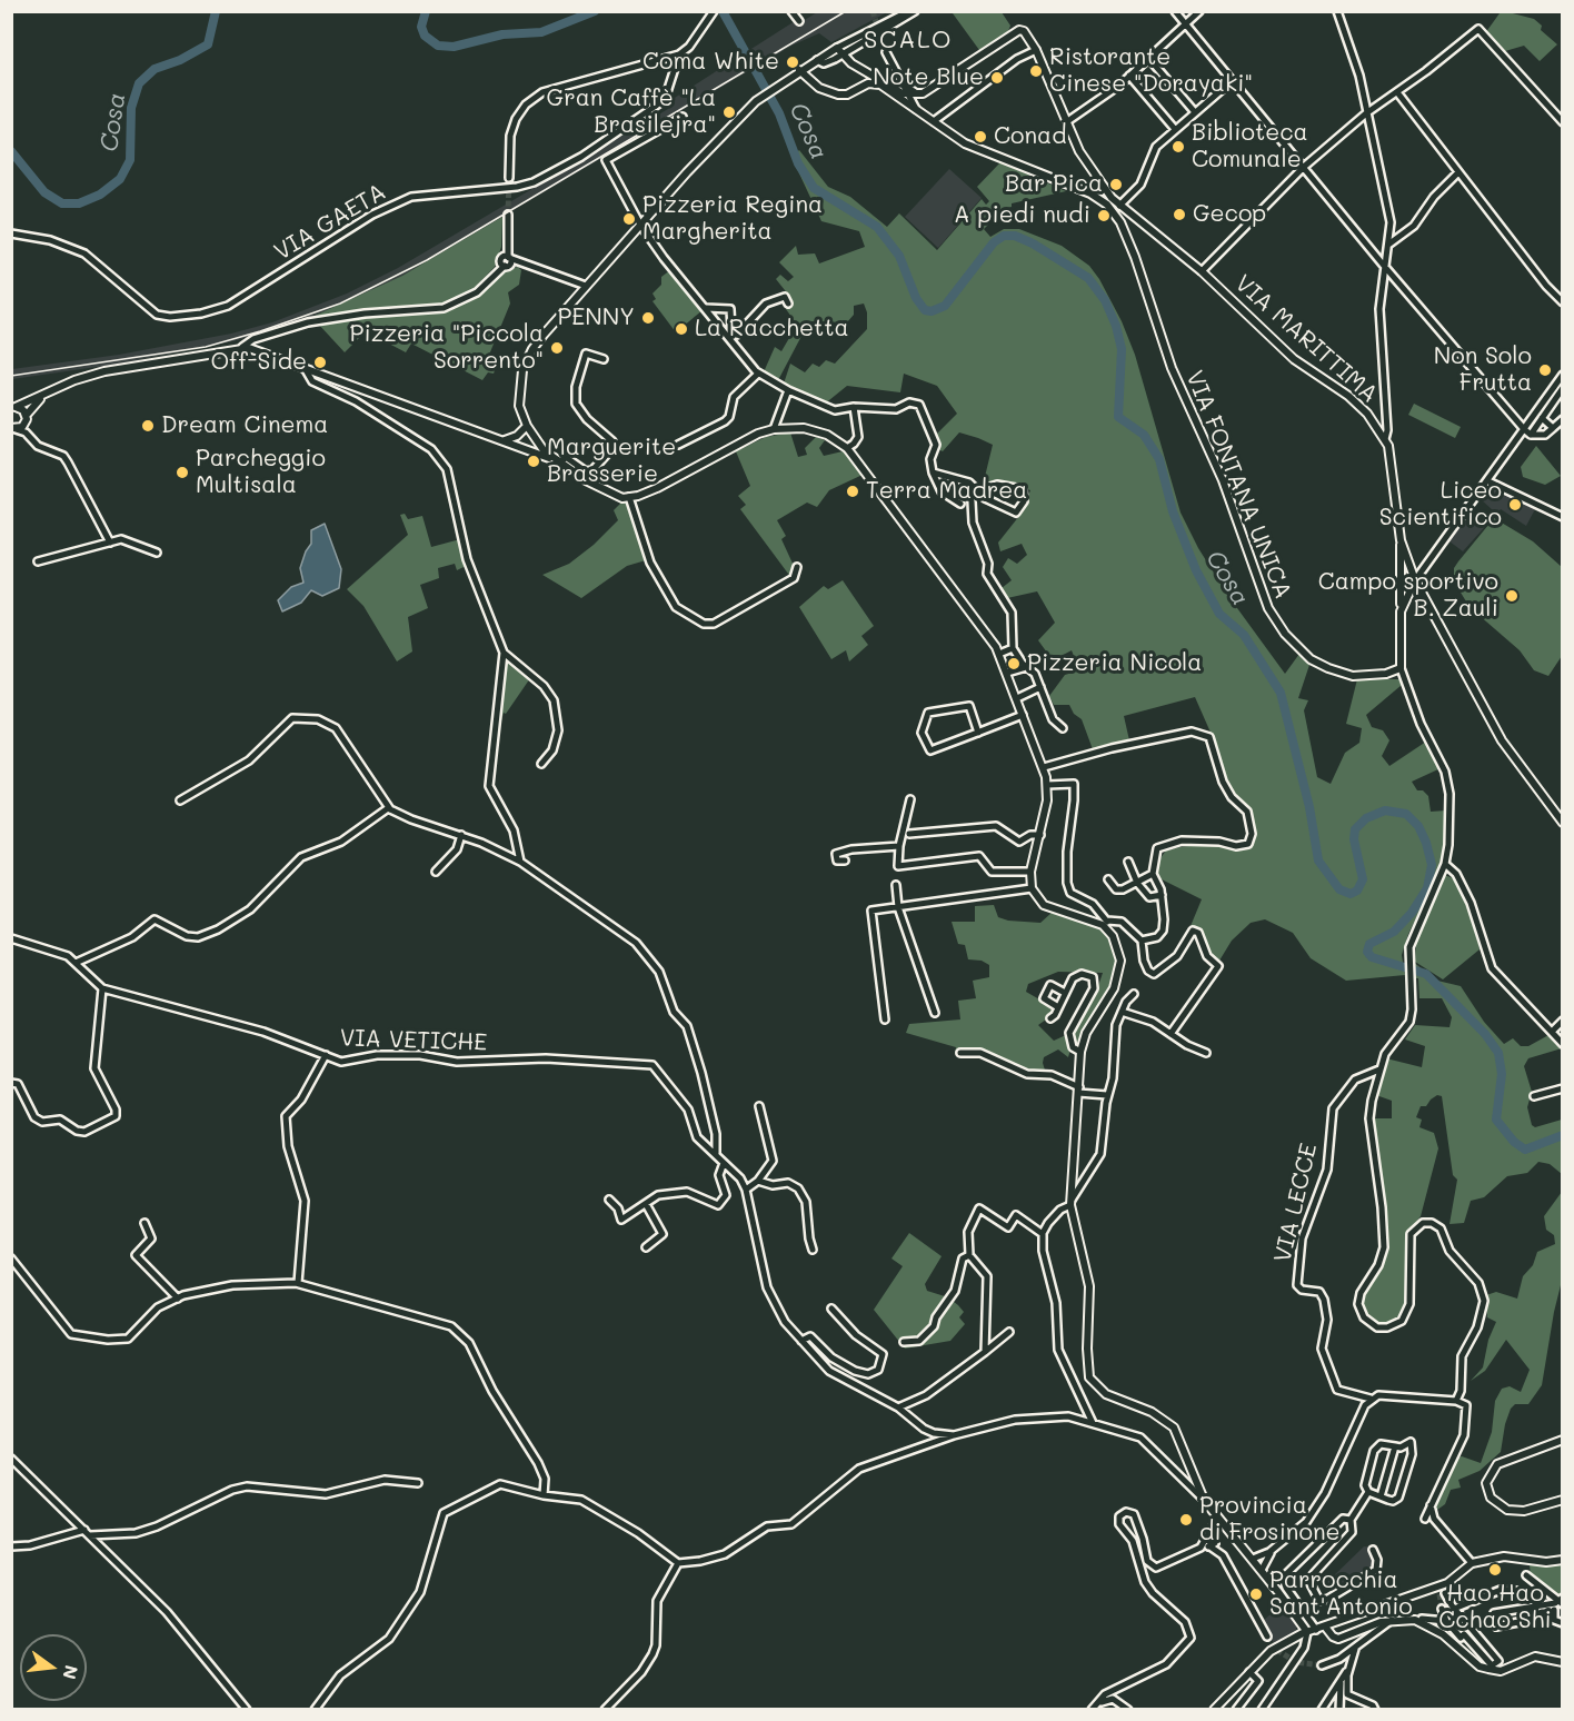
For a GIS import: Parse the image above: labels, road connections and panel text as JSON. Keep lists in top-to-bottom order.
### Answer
{
  "streets": {
    "main road": ["VIA MARITTIMA", "VIA FONTANA UNICA"],
    "street": ["VIA GAETA", "VIA VETICHE", "VIA LECCE"]
  },
  "districts": ["SCALO"],
  "water": ["Cosa"],
  "places": [
    "Coma White",
    "Ristorante Cinese \"Dorayaki\"",
    "Note Blue",
    "Gran Caffè \"La Brasilejra\"",
    "Conad",
    "Biblioteca Comunale",
    "Bar Pica",
    "Gecop",
    "A piedi nudi",
    "Pizzeria Regina Margherita",
    "PENNY",
    "La Racchetta",
    "Pizzeria \"Piccola Sorrento\"",
    "Off-Side",
    "Non Solo Frutta",
    "Dream Cinema",
    "Marguerite Brasserie",
    "Parcheggio Multisala",
    "Terra Madrea",
    "Liceo Scientifico",
    "Campo sportivo B. Zauli",
    "Pizzeria Nicola",
    "Provincia di Frosinone",
    "Hao Hao Cchao Shi",
    "Parrocchia Sant'Antonio"
  ],
  "north": "right"
}
